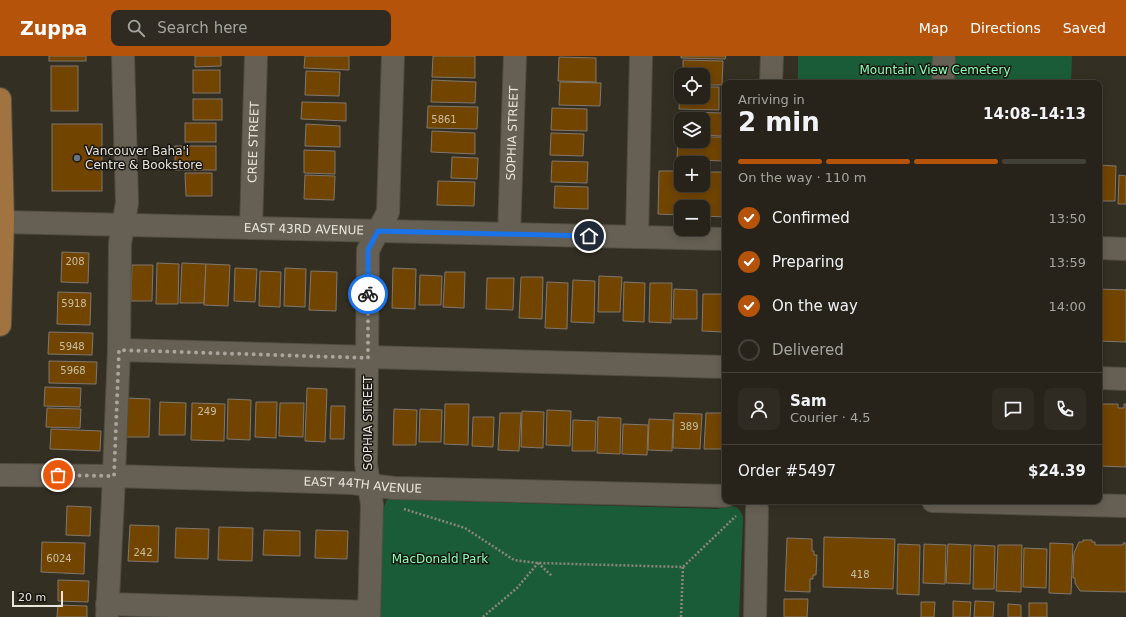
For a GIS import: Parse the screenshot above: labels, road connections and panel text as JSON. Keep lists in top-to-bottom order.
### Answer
{
  "streets": {
    "street": [
      "SOPHIA STREET",
      "CREE STREET",
      "EAST 43RD AVENUE",
      "EAST 44TH AVENUE"
    ]
  },
  "crossings": [
    ["SOPHIA STREET", "EAST 43RD AVENUE"],
    ["SOPHIA STREET", "EAST 44TH AVENUE"],
    ["CREE STREET", "EAST 43RD AVENUE"]
  ],
  "parks": ["Mountain View Cemetery", "MacDonald Park"],
  "places": ["Vancouver Baha'i Centre & Bookstore"],
  "house_numbers": [
    "5861",
    "208",
    "5918",
    "5948",
    "5968",
    "249",
    "389",
    "242",
    "6024",
    "418"
  ],
  "scale_bar": "20 m",
  "page": {
    "header": "Zuppa",
    "search": "Search here",
    "nav": ["Map", "Directions", "Saved"],
    "map_buttons": ["+", "−"],
    "heading": ["2 min", "Arriving in", "14:08–14:13"],
    "panel": [
      "Sam",
      "Courier · 4.5",
      "Order #5497",
      "$24.39"
    ],
    "bar": "On the way · 110 m",
    "list": [
      ["Confirmed", "13:50"],
      ["Preparing", "13:59"],
      ["On the way", "14:00"],
      "Delivered"
    ],
    "scale": "20 m"
  }
}
